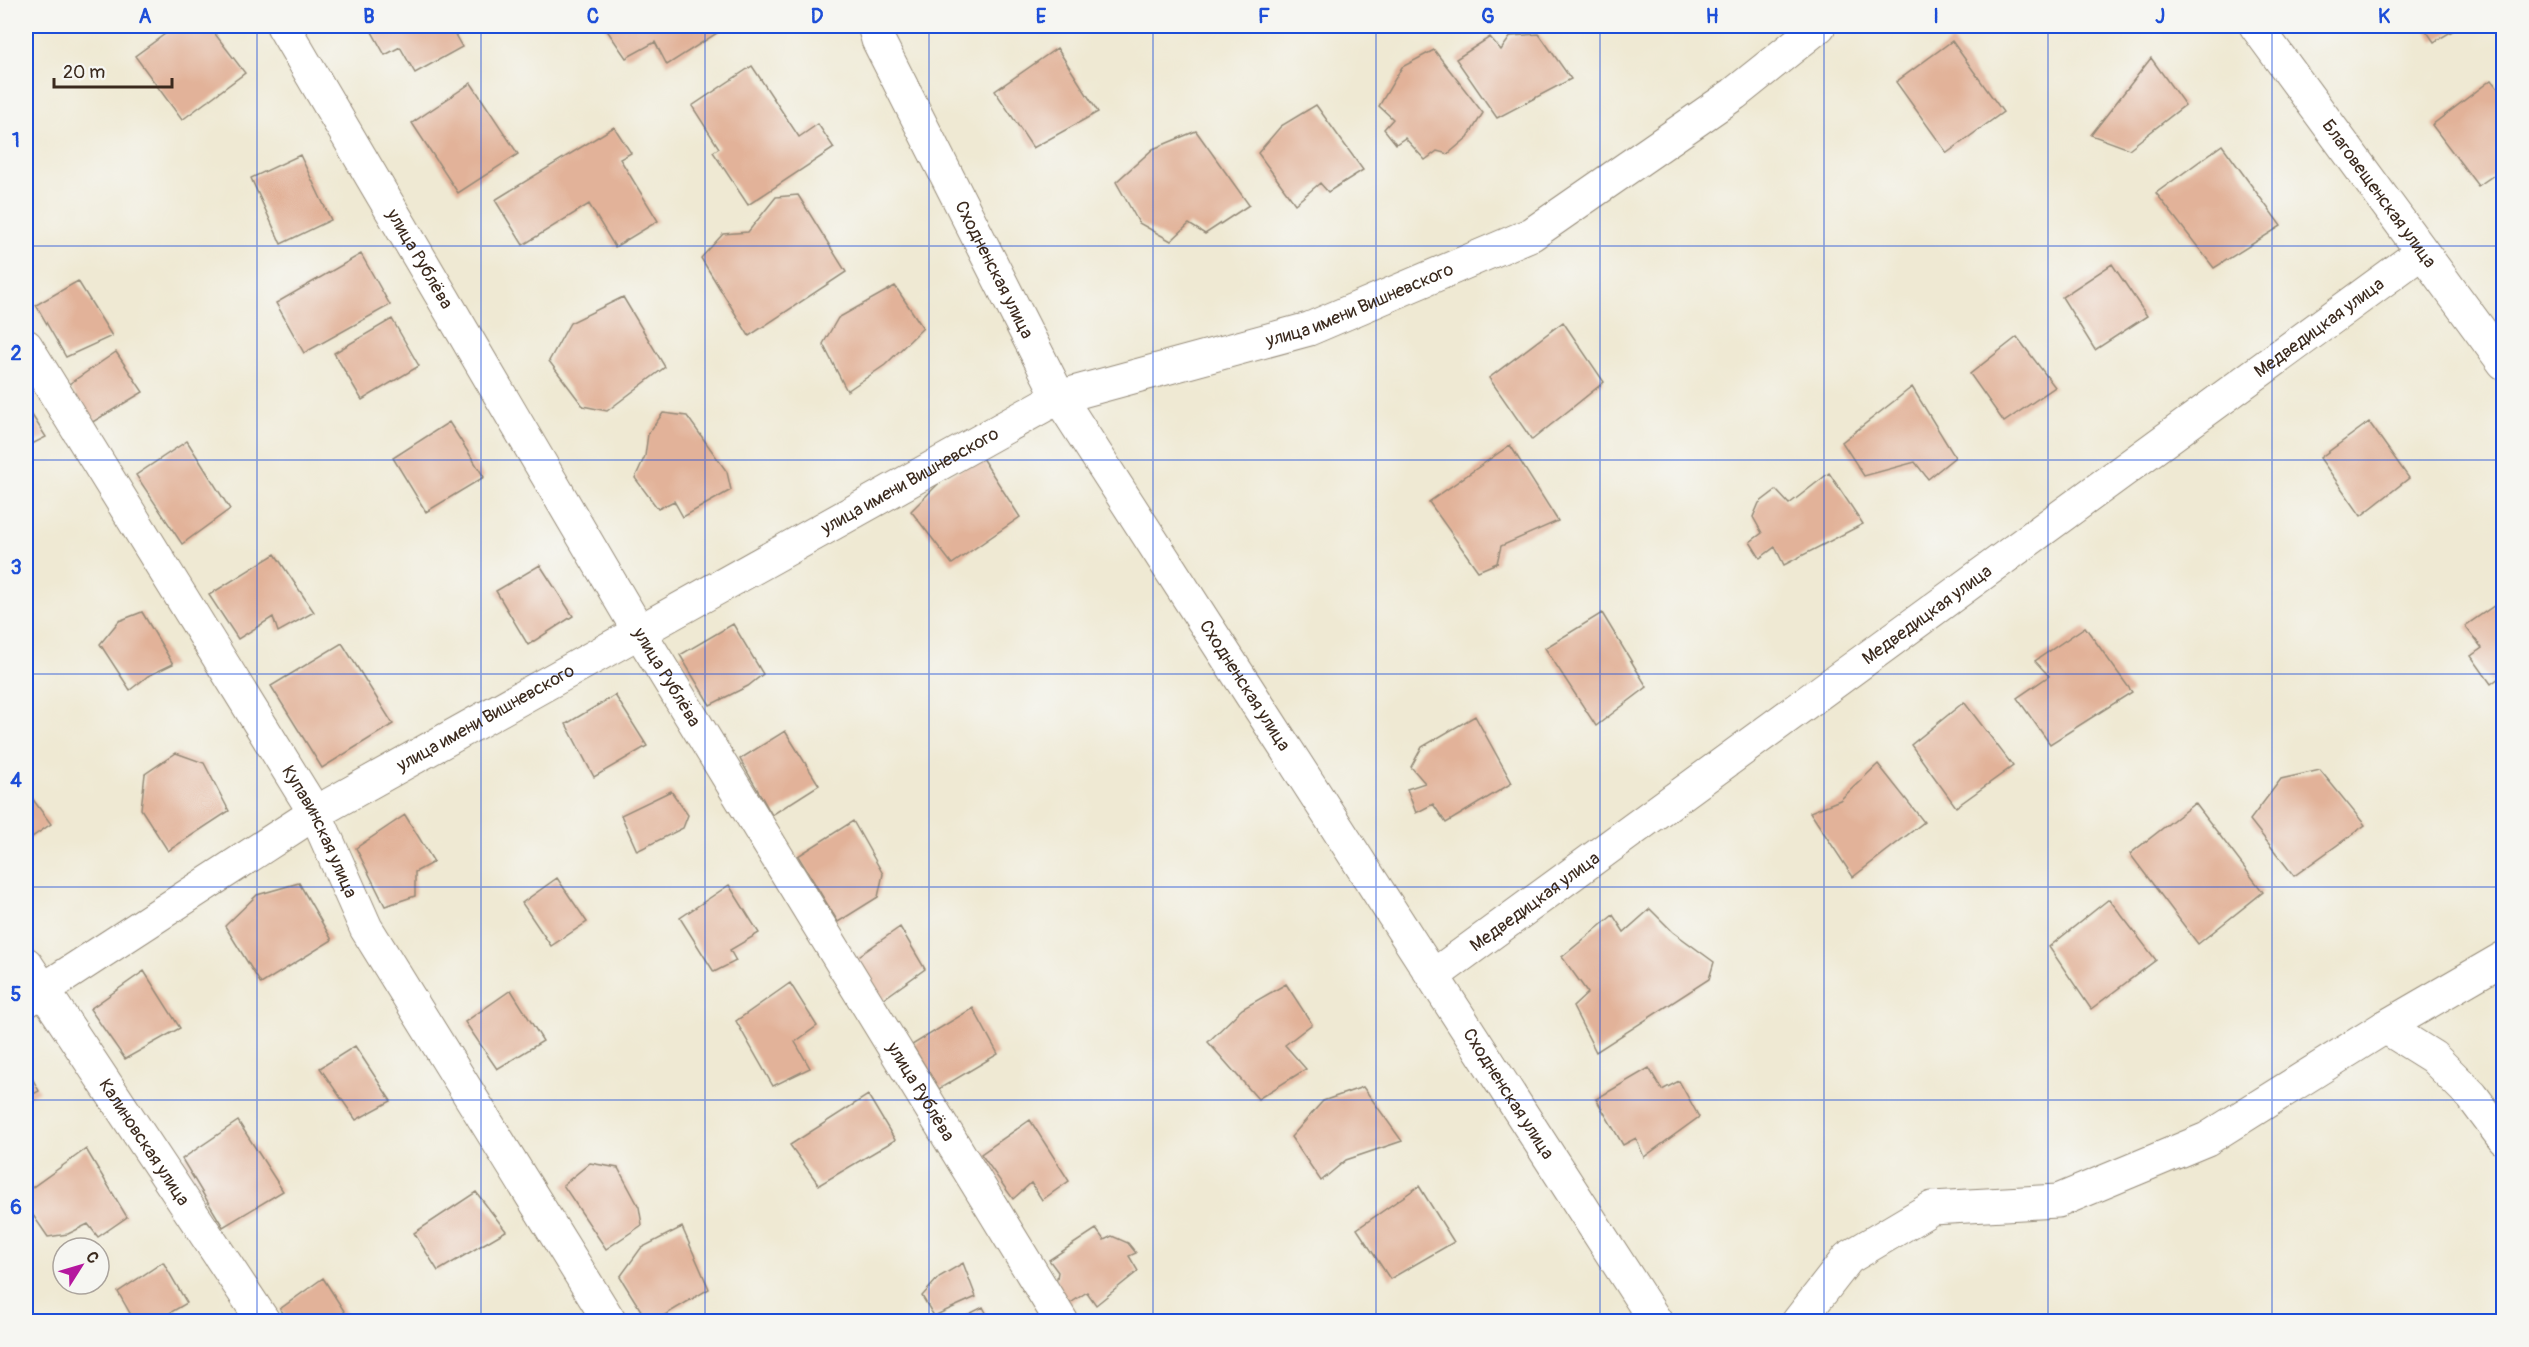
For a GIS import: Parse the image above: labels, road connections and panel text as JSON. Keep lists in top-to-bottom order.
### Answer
{
  "streets": {
    "street": [
      "Благовещенская улица",
      "улица Рублёва",
      "Сходненская улица",
      "улица имени Вишневского",
      "Медведицкая улица",
      "Купавинская улица",
      "Калиновская улица"
    ]
  },
  "crossings": [
    ["Благовещенская улица", "Медведицкая улица"],
    ["улица Рублёва", "улица имени Вишневского"],
    ["Сходненская улица", "улица имени Вишневского"],
    ["Сходненская улица", "Медведицкая улица"],
    ["улица имени Вишневского", "Купавинская улица"],
    ["улица имени Вишневского", "Калиновская улица"]
  ],
  "scale_bar": "20 m",
  "north": "top right",
  "grid": {
    "columns": [
      "A",
      "B",
      "C",
      "D",
      "E",
      "F",
      "G",
      "H",
      "I",
      "J",
      "K"
    ],
    "rows": [
      "1",
      "2",
      "3",
      "4",
      "5",
      "6"
    ]
  }
}
